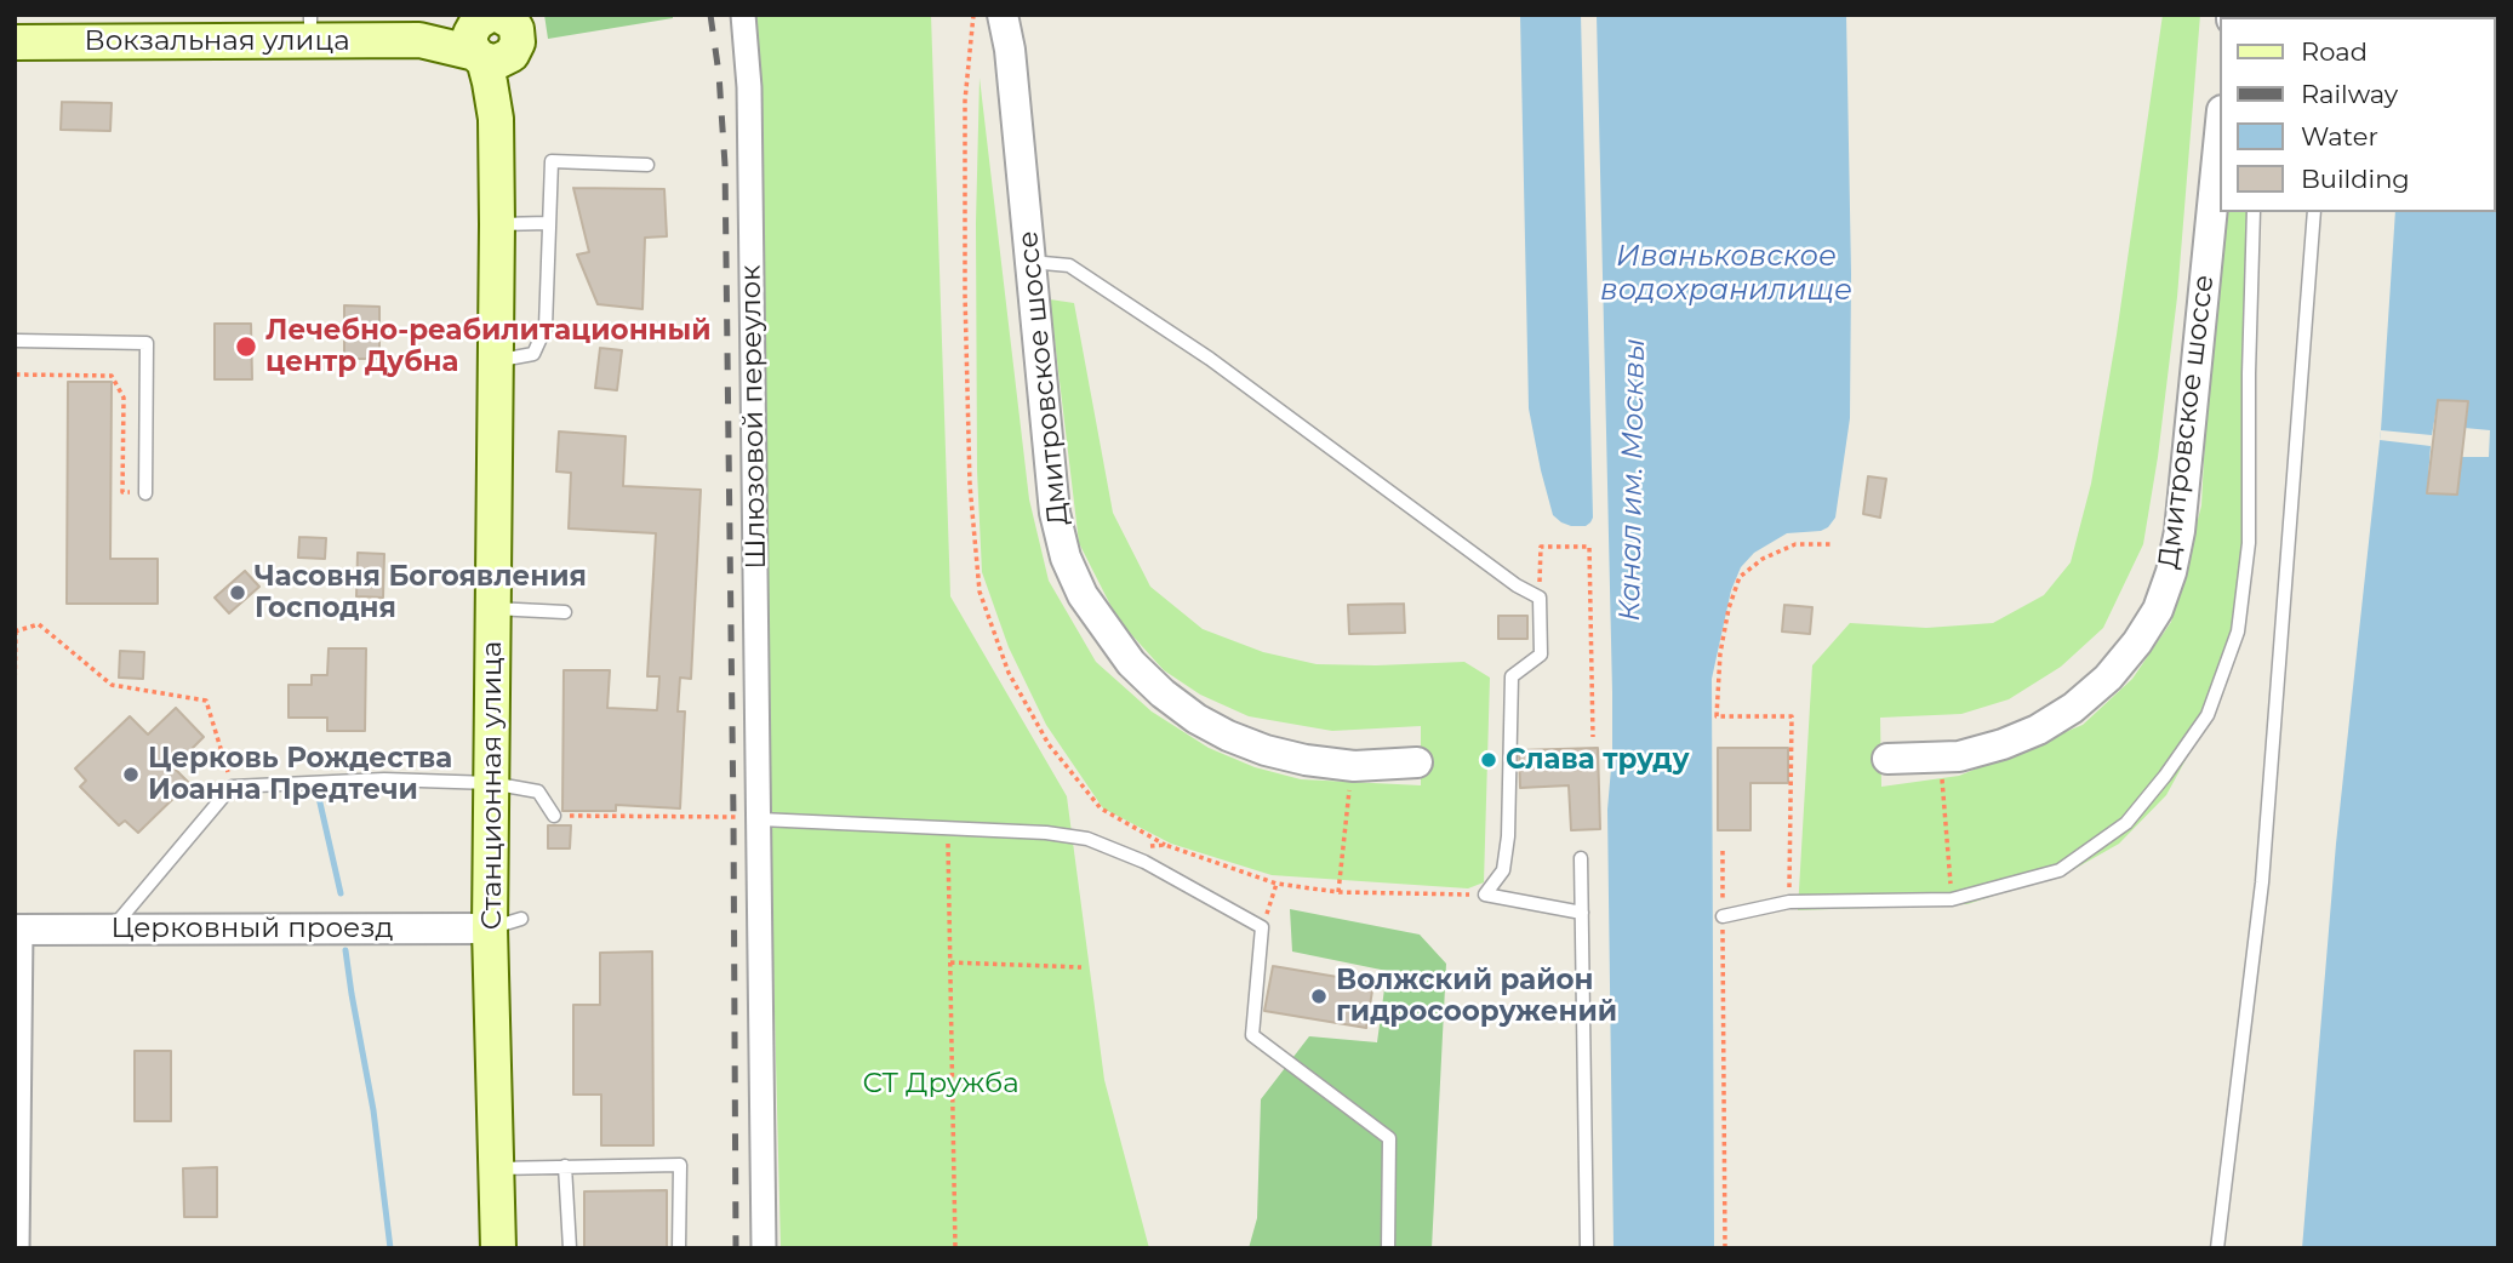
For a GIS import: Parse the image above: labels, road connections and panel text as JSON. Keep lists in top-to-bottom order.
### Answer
{
  "streets": {
    "main road": ["Вокзальная улица", "Станционная улица"],
    "street": ["Дмитровское шоссе", "Шлюзовой переулок", "Церковный проезд"]
  },
  "crossings": [
    ["Вокзальная улица", "Станционная улица"],
    ["Станционная улица", "Церковный проезд"]
  ],
  "water": ["Иваньковское водохранилище", "Канал им. Москвы"],
  "parks": ["СТ Дружба"],
  "places": [
    "Лечебно-реабилитационный центр Дубна",
    "Часовня Богоявления Господня",
    "Слава труду",
    "Церковь Рождества Иоанна Предтечи",
    "Волжский район гидросооружений"
  ],
  "legend": [
    "Road",
    "Railway",
    "Water",
    "Building"
  ]
}
